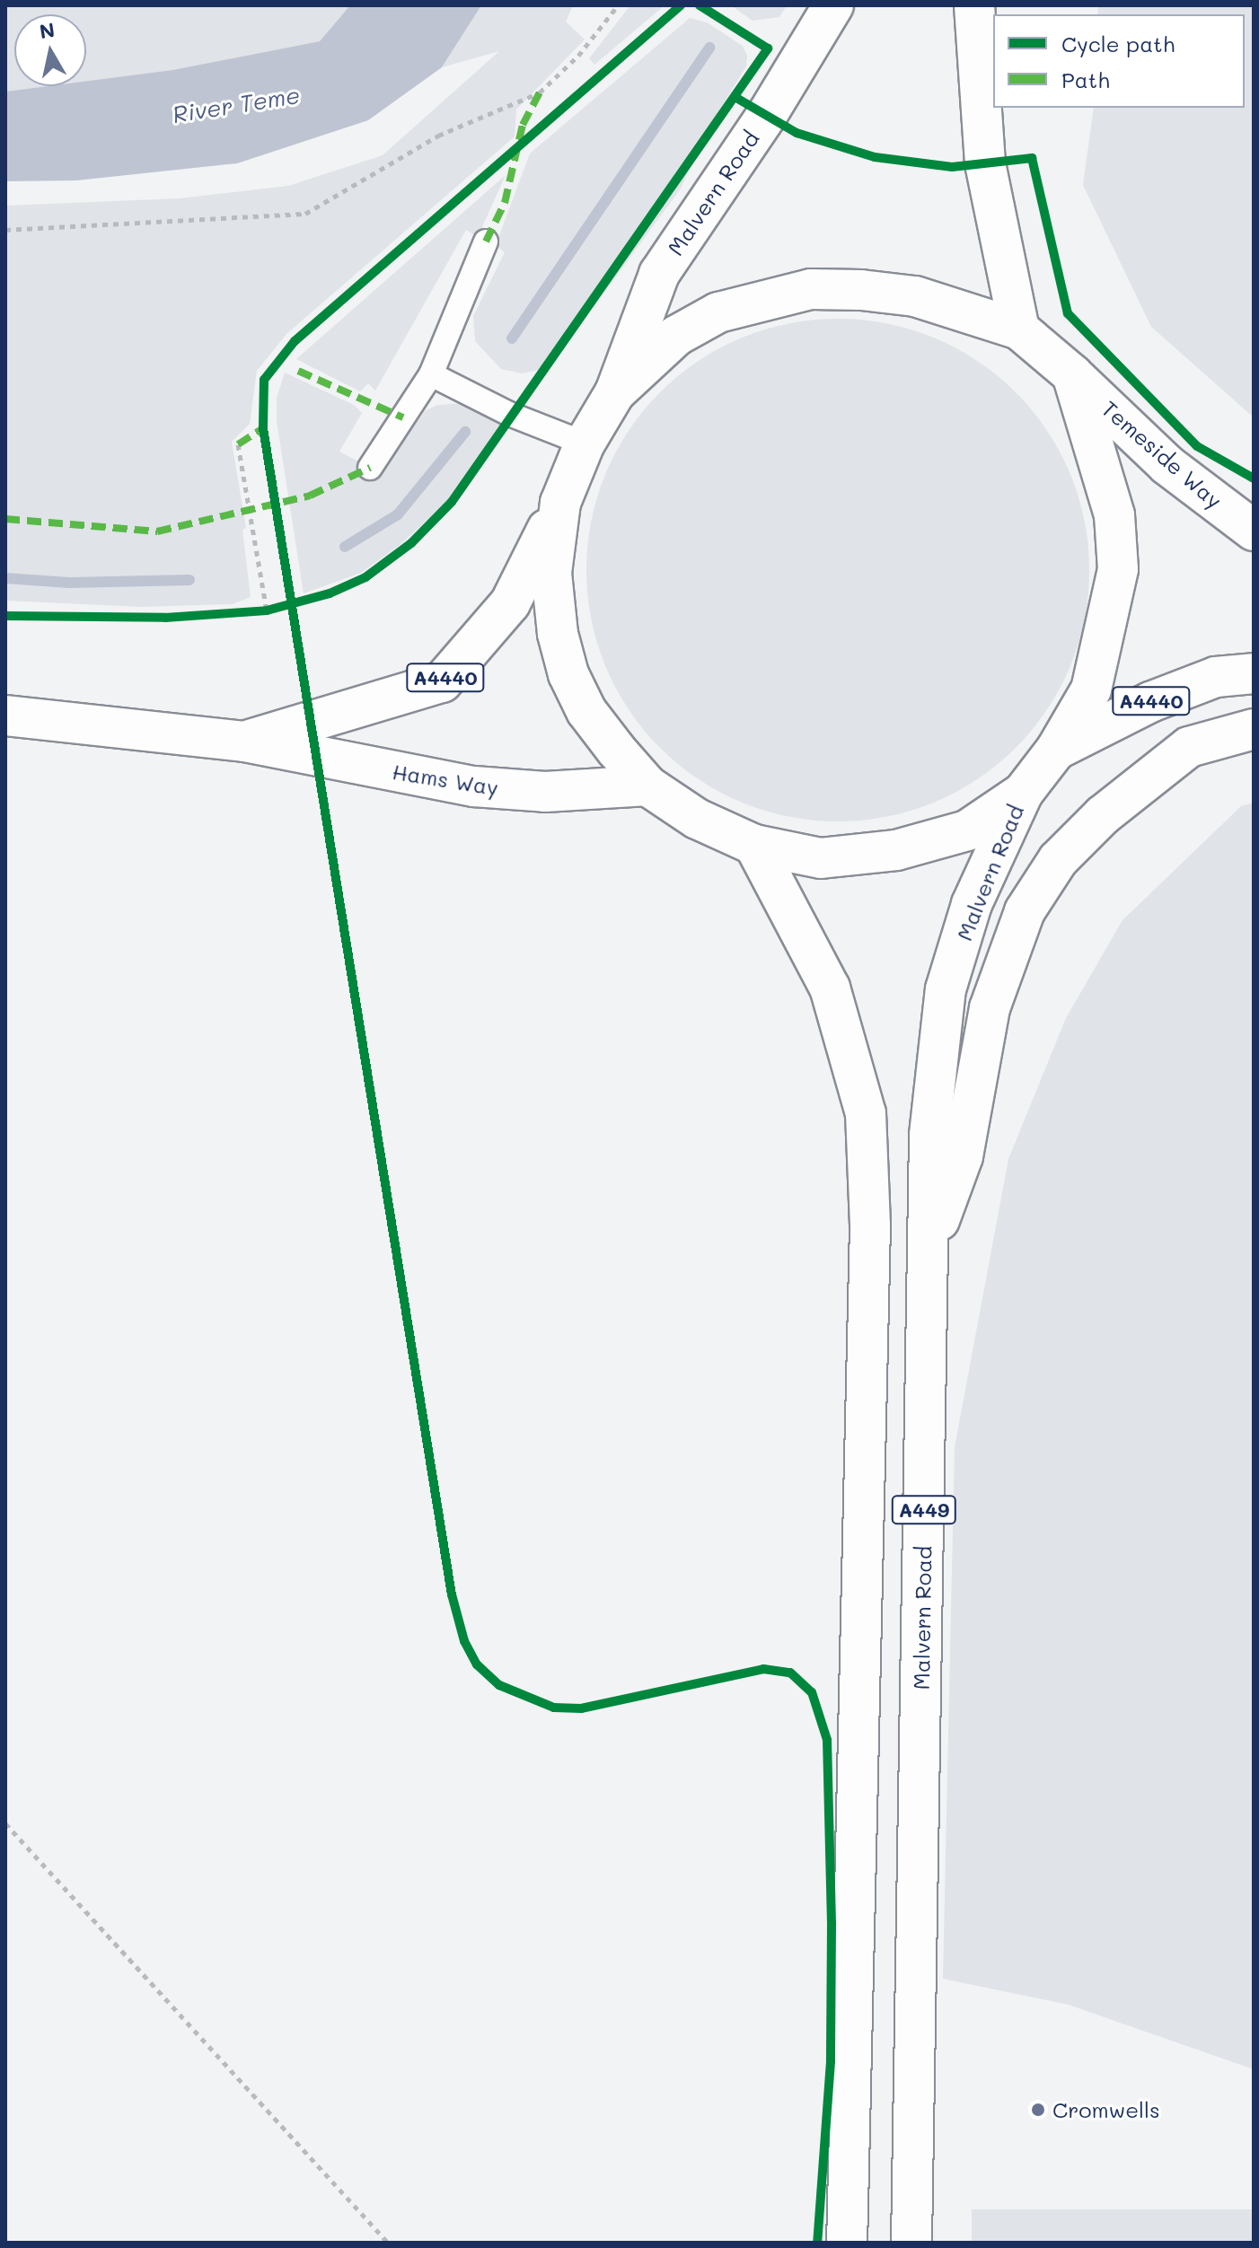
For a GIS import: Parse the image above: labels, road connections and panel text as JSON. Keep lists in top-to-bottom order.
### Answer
{
  "streets": {
    "main road": [
      "Malvern Road",
      "Temeside Way",
      "A4440",
      "Hams Way",
      "A449"
    ]
  },
  "water": ["River Teme"],
  "places": ["Cromwells"],
  "legend": ["Cycle path", "Path"],
  "north": "top"
}
